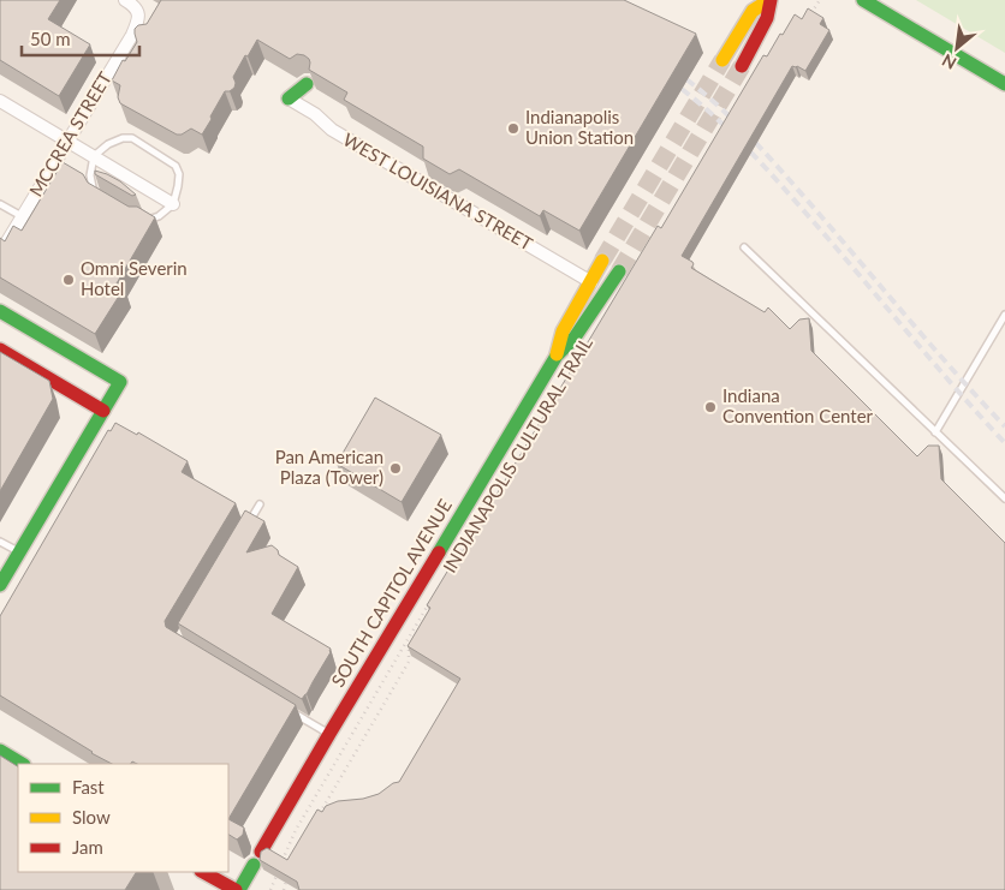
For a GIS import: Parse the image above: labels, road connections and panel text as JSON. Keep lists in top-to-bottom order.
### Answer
{
  "streets": {
    "main road": ["SOUTH CAPITOL AVENUE"],
    "street": ["MCCREA STREET", "WEST LOUISIANA STREET"],
    "path": ["INDIANAPOLIS CULTURAL TRAIL"]
  },
  "crossings": [
    ["WEST LOUISIANA STREET", "SOUTH CAPITOL AVENUE"]
  ],
  "places": [
    "Indianapolis Union Station",
    "Omni Severin Hotel",
    "Indiana Convention Center",
    "Pan American Plaza (Tower)"
  ],
  "legend": ["Fast", "Slow", "Jam"],
  "scale_bar": "50 m",
  "north": "bottom left"
}
